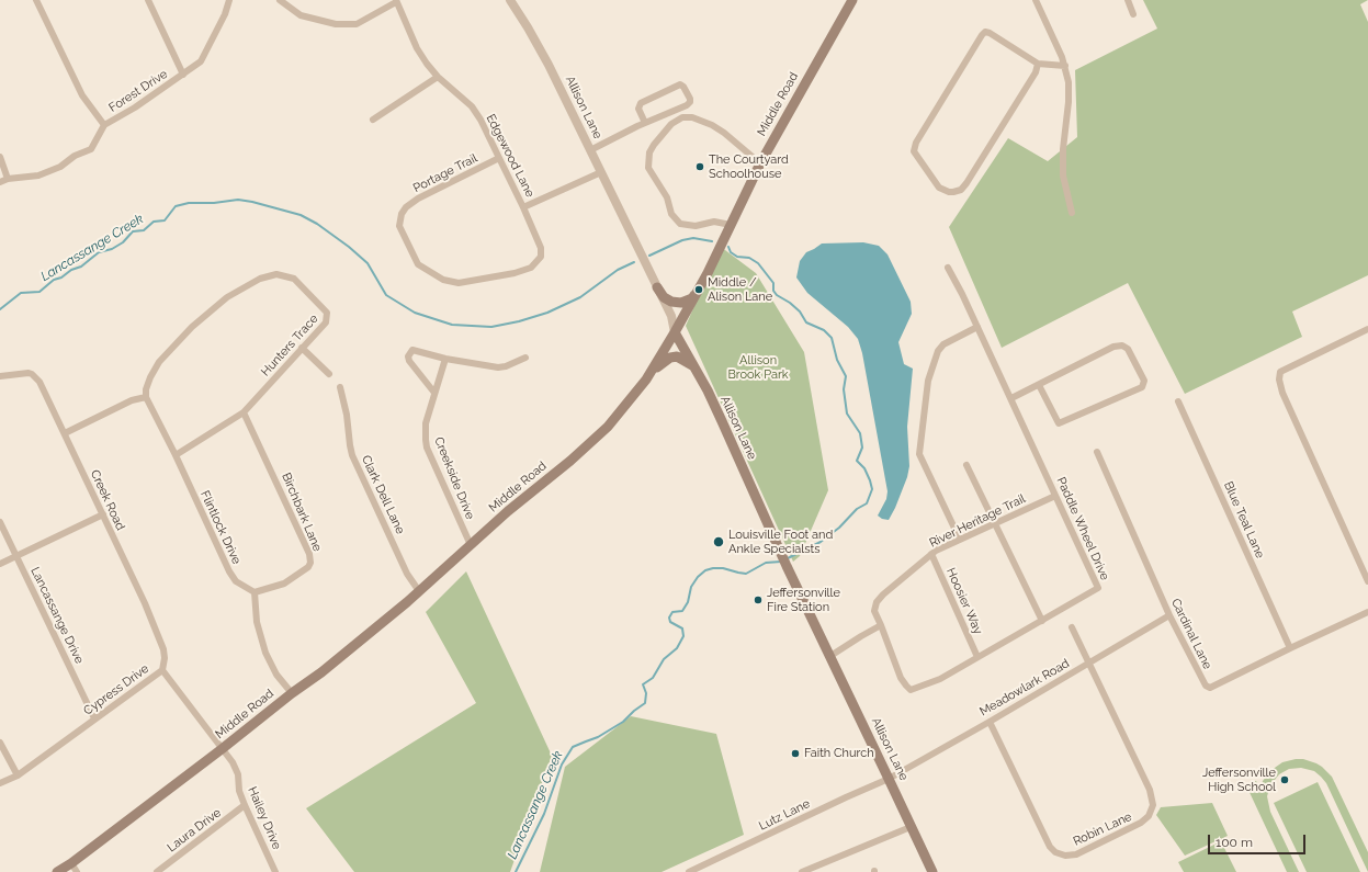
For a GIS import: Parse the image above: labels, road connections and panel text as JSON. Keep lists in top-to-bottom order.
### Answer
{
  "streets": {
    "main road": ["Middle Road", "Allison Lane"],
    "street": [
      "Forest Drive",
      "Edgewood Lane",
      "Portage Trail",
      "Hunters Trace",
      "Creekside Drive",
      "Clark Dell Lane",
      "Creek Road",
      "Birchbark Lane",
      "Blue Teal Lane",
      "River Heritage Trail",
      "Flintlock Drive",
      "Paddle Wheel Drive",
      "Hoosier Way",
      "Lancassange Drive",
      "Cardinal Lane",
      "Meadowlark Road",
      "Cypress Drive",
      "Lutz Lane",
      "Hailey Drive",
      "Robin Lane",
      "Laura Drive"
    ]
  },
  "crossings": [
    ["Middle Road", "Allison Lane"],
    ["Middle Road", "Creekside Drive"],
    ["Middle Road", "Clark Dell Lane"],
    ["Middle Road", "Cypress Drive"],
    ["Middle Road", "Hailey Drive"],
    ["Allison Lane", "Meadowlark Road"],
    ["Allison Lane", "Lutz Lane"],
    ["Edgewood Lane", "Portage Trail"],
    ["Hunters Trace", "Birchbark Lane"],
    ["Hunters Trace", "Flintlock Drive"],
    ["Creek Road", "Cypress Drive"],
    ["Birchbark Lane", "Flintlock Drive"],
    ["Blue Teal Lane", "Cardinal Lane"],
    ["River Heritage Trail", "Paddle Wheel Drive"],
    ["River Heritage Trail", "Hoosier Way"],
    ["Paddle Wheel Drive", "Hoosier Way"],
    ["Lancassange Drive", "Cypress Drive"],
    ["Cardinal Lane", "Meadowlark Road"],
    ["Meadowlark Road", "Lutz Lane"],
    ["Meadowlark Road", "Robin Lane"],
    ["Cypress Drive", "Hailey Drive"],
    ["Hailey Drive", "Laura Drive"]
  ],
  "water": ["Lancassange Creek"],
  "parks": ["Allison Brook Park"],
  "places": [
    "The Courtyard Schoolhouse",
    "Middle / Alison Lane",
    "Louisville Foot and Ankle Specialsts",
    "Jeffersonville Fire Station",
    "Faith Church",
    "Jeffersonville High School"
  ],
  "scale_bar": "100 m"
}
